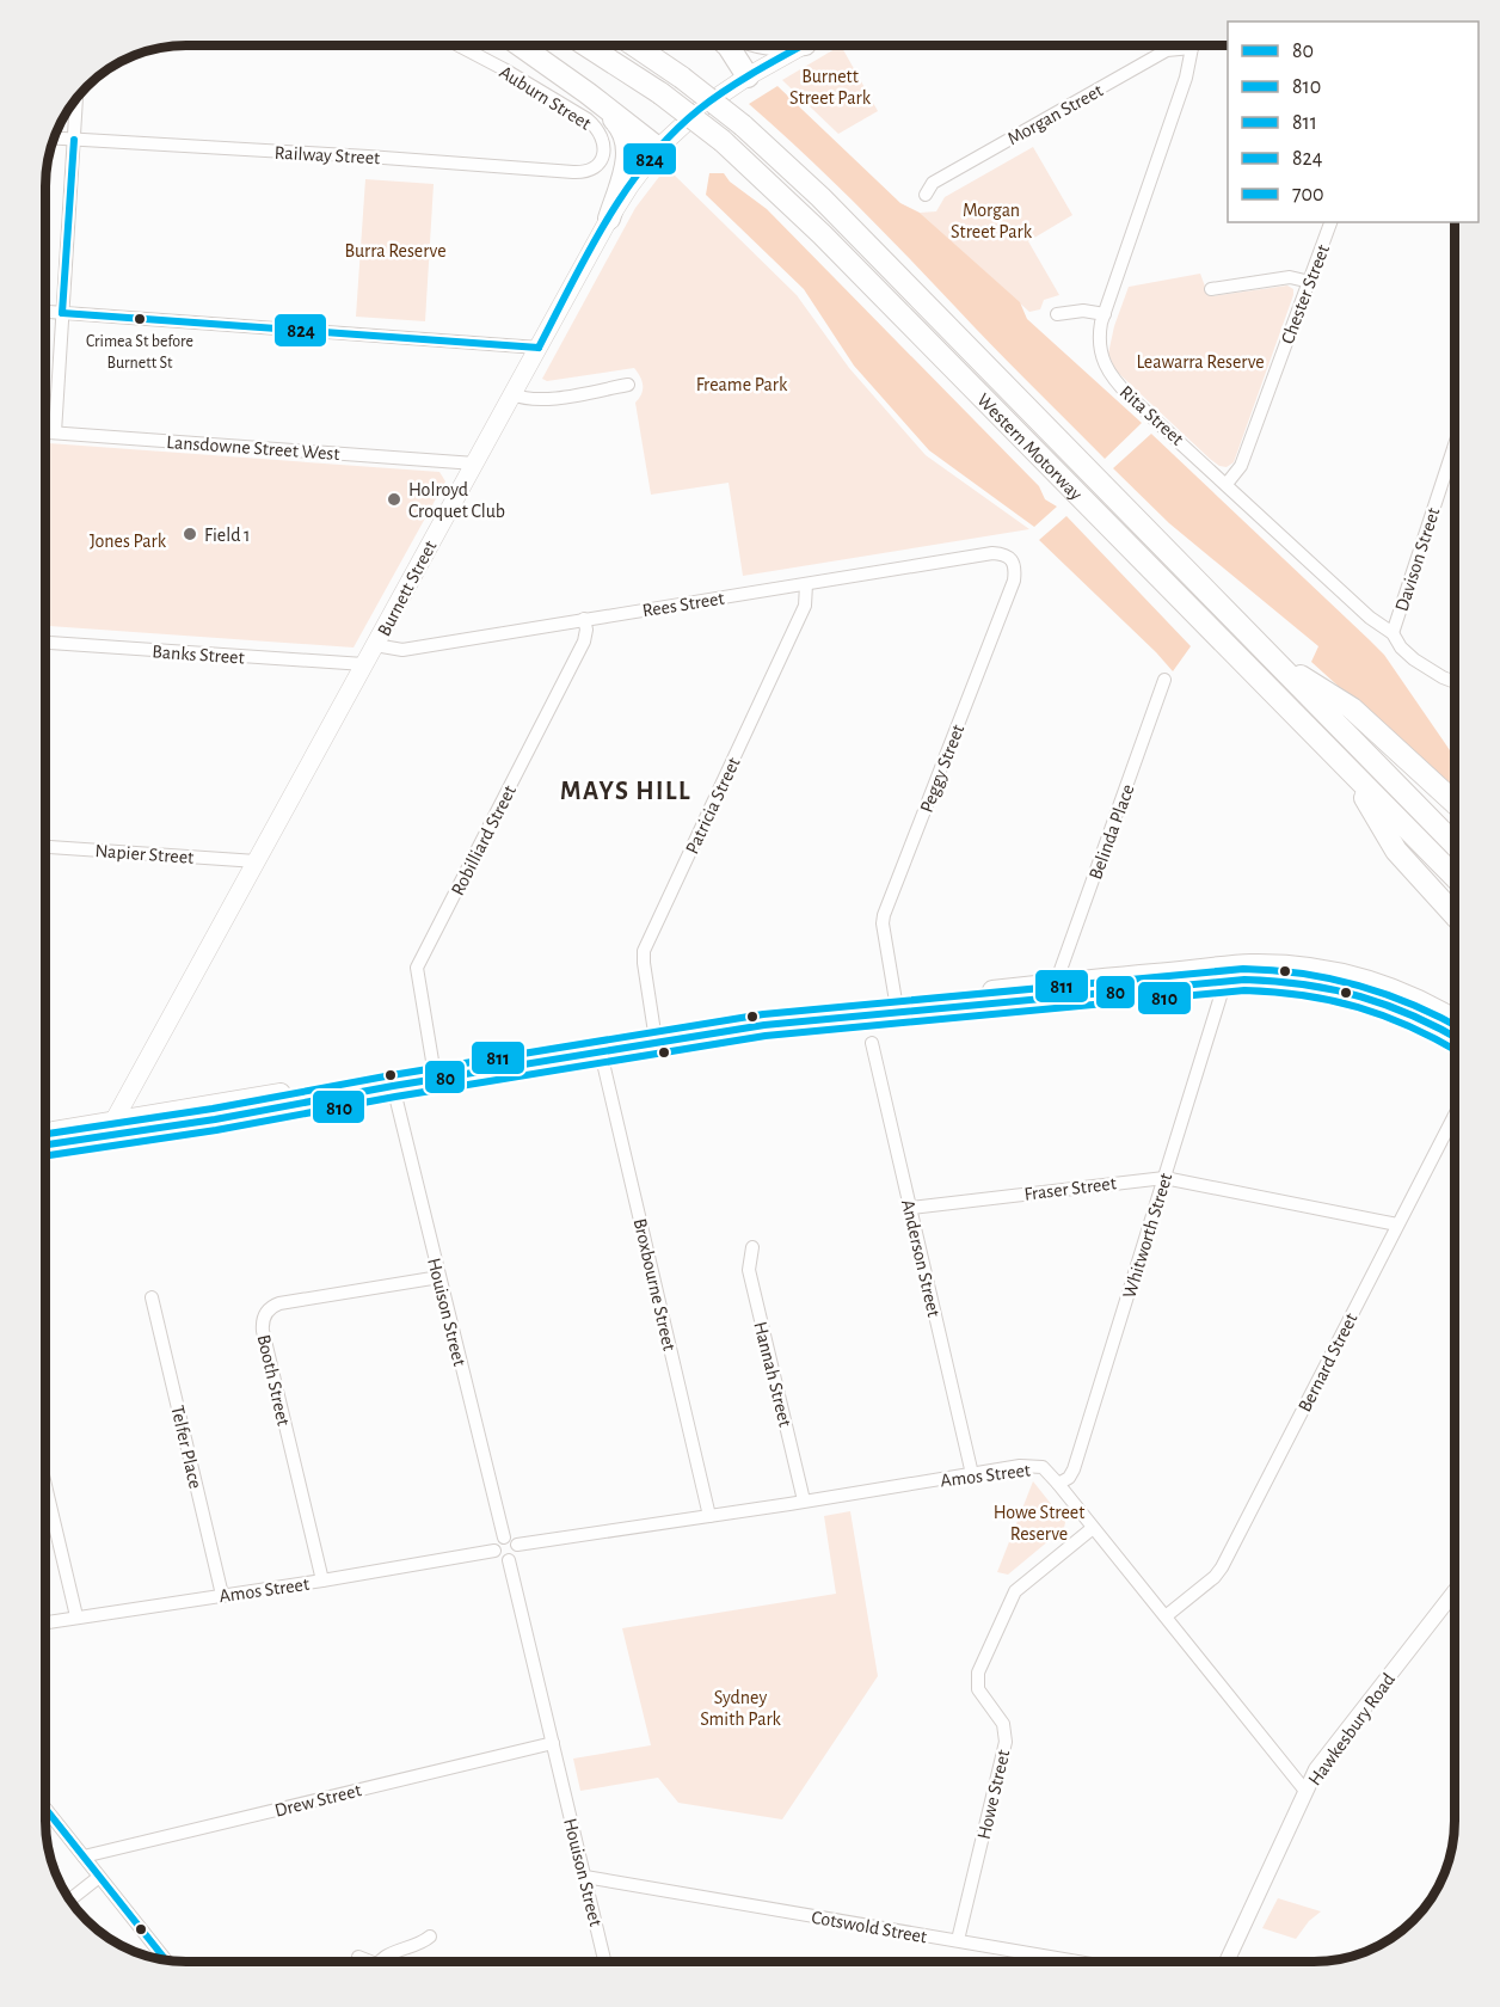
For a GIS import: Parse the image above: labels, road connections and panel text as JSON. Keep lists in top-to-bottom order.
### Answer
{
  "streets": {
    "highway": ["Western Motorway"],
    "main road": ["Burnett Street"],
    "street": [
      "Auburn Street",
      "Morgan Street",
      "Railway Street",
      "Chester Street",
      "Rita Street",
      "Lansdowne Street West",
      "Davison Street",
      "Rees Street",
      "Banks Street",
      "Peggy Street",
      "Patricia Street",
      "Belinda Place",
      "Robilliard Street",
      "Napier Street",
      "Fraser Street",
      "Whitworth Street",
      "Anderson Street",
      "Broxbourne Street",
      "Houison Street",
      "Bernard Street",
      "Hannah Street",
      "Booth Street",
      "Telfer Place",
      "Amos Street",
      "Hawkesbury Road",
      "Howe Street",
      "Drew Street",
      "Cotswold Street"
    ]
  },
  "crossings": [
    ["Auburn Street", "Railway Street"],
    ["Morgan Street", "Rita Street"],
    ["Chester Street", "Rita Street"],
    ["Rita Street", "Davison Street"],
    ["Lansdowne Street West", "Burnett Street"],
    ["Burnett Street", "Rees Street"],
    ["Burnett Street", "Banks Street"],
    ["Burnett Street", "Napier Street"],
    ["Rees Street", "Peggy Street"],
    ["Rees Street", "Patricia Street"],
    ["Rees Street", "Robilliard Street"],
    ["Fraser Street", "Whitworth Street"],
    ["Fraser Street", "Anderson Street"],
    ["Fraser Street", "Bernard Street"],
    ["Whitworth Street", "Amos Street"],
    ["Anderson Street", "Amos Street"],
    ["Broxbourne Street", "Amos Street"],
    ["Houison Street", "Booth Street"],
    ["Houison Street", "Amos Street"],
    ["Houison Street", "Drew Street"],
    ["Houison Street", "Cotswold Street"],
    ["Bernard Street", "Amos Street"],
    ["Hannah Street", "Amos Street"],
    ["Booth Street", "Amos Street"],
    ["Telfer Place", "Amos Street"],
    ["Amos Street", "Hawkesbury Road"],
    ["Amos Street", "Howe Street"],
    ["Howe Street", "Cotswold Street"]
  ],
  "districts": ["MAYS HILL"],
  "parks": [
    "Burnett Street Park",
    "Morgan Street Park",
    "Burra Reserve",
    "Leawarra Reserve",
    "Freame Park",
    "Jones Park",
    "Howe Street Reserve",
    "Sydney Smith Park"
  ],
  "places": ["Crimea St before Burnett St", "Holroyd Croquet Club", "Field 1"],
  "lines": [
    "transit line 824",
    "transit line 811",
    "transit line 80",
    "transit line 810",
    "transit line 700"
  ],
  "legend": [
    "80",
    "810",
    "811",
    "824",
    "700"
  ]
}
